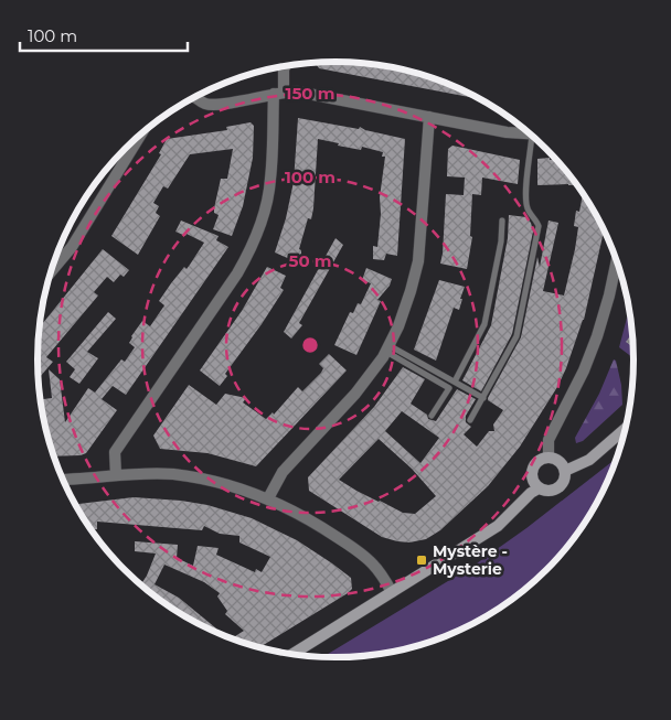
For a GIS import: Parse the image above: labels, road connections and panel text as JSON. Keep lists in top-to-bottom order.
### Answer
{
  "places": {
    "transit": ["Mystère - Mysterie"]
  },
  "scale_bar": "100 m",
  "rings": ["150 m", "100 m", "50 m"]
}
